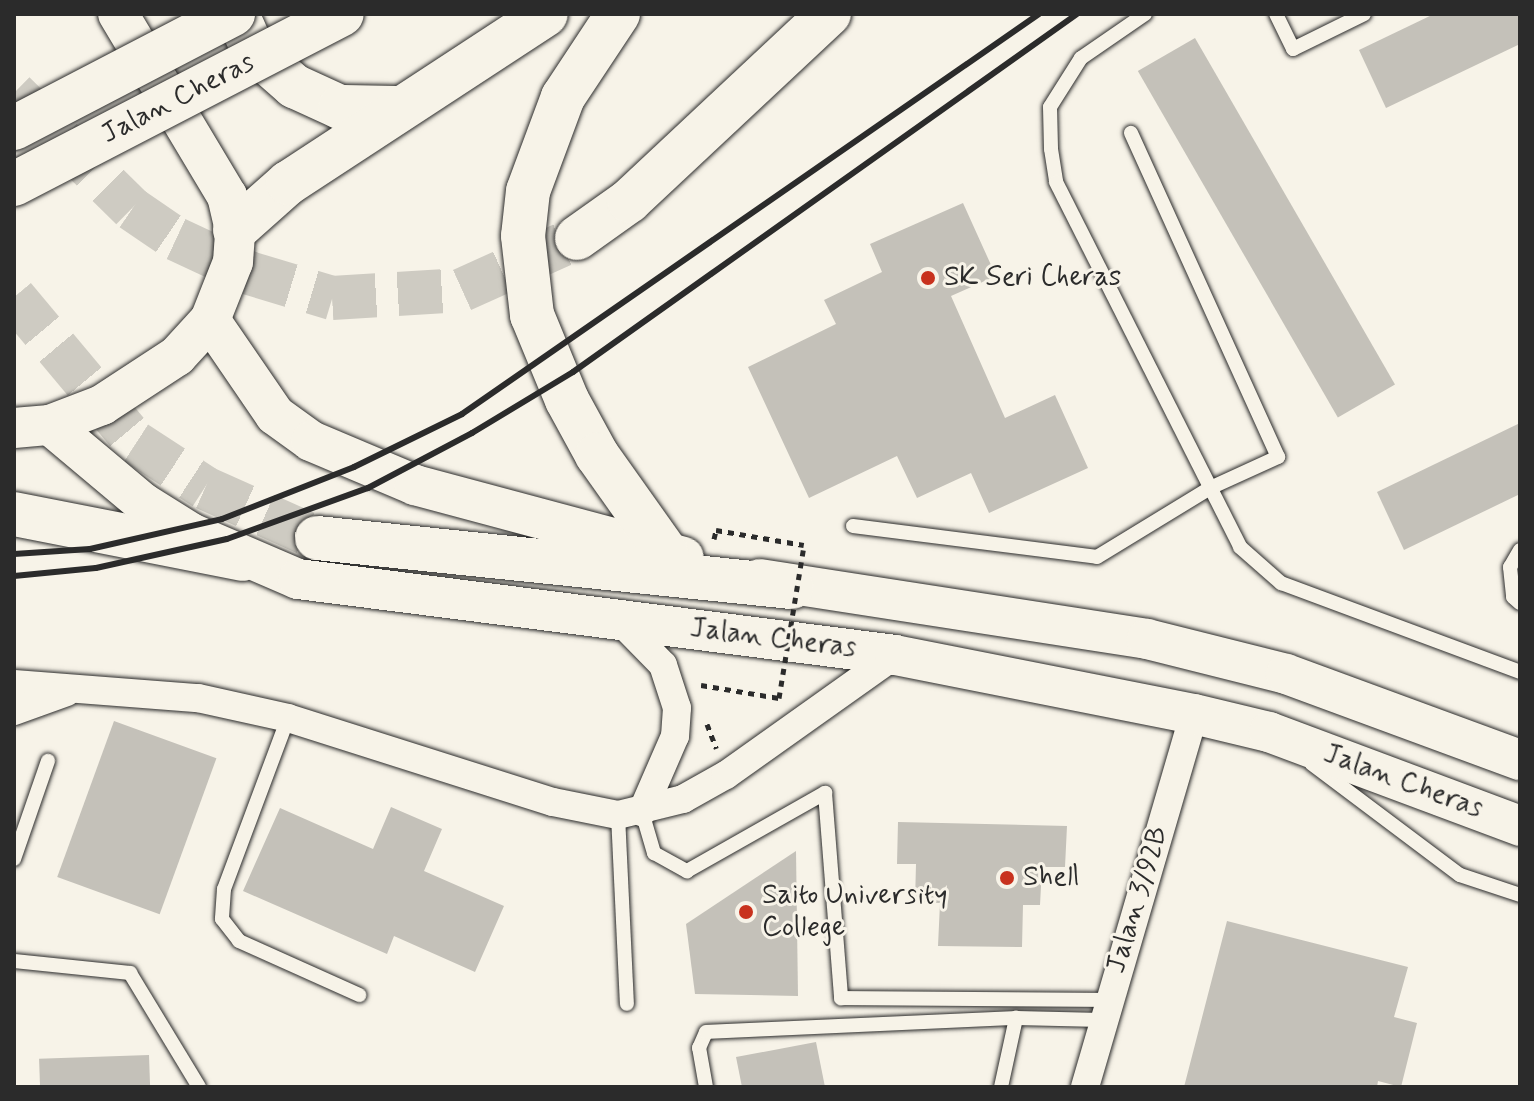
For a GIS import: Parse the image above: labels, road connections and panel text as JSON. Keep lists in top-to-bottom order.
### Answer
{
  "streets": {
    "highway": ["Jalan Cheras"],
    "street": ["Jalan 3/92B"]
  },
  "crossings": [
    ["Jalan Cheras", "Jalan 3/92B"]
  ],
  "places": ["SK Seri Cheras", "Shell", "Saito University College"]
}
